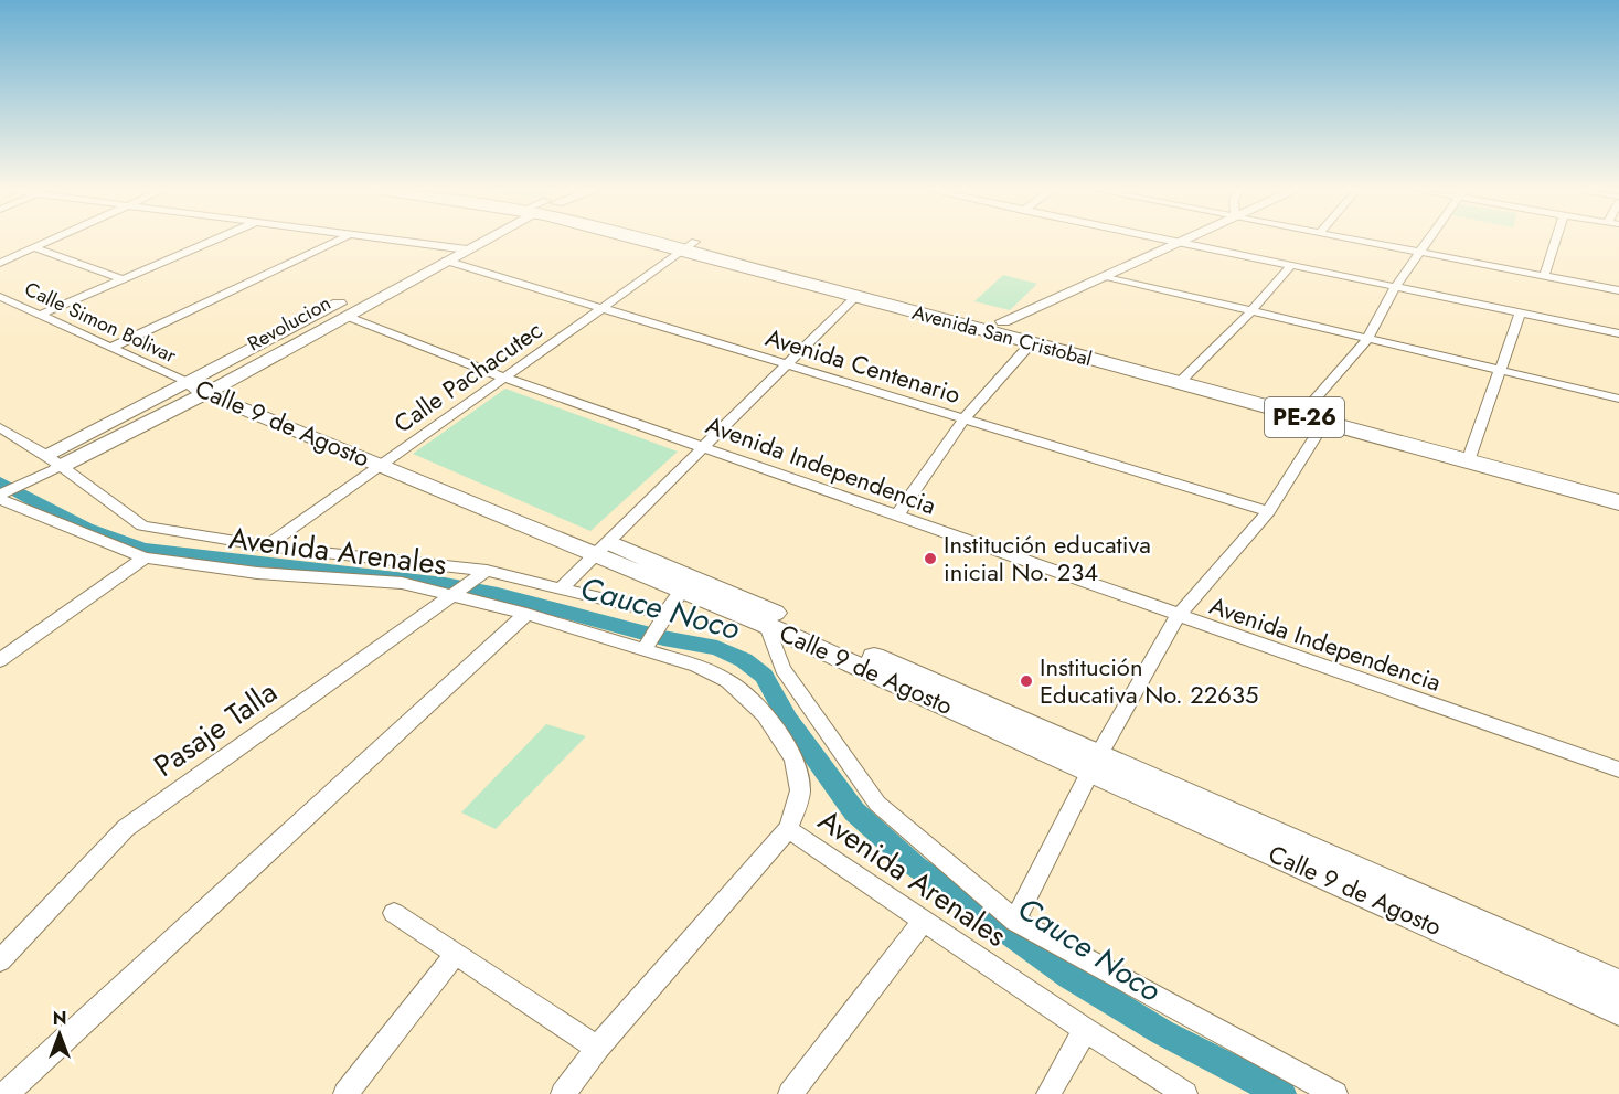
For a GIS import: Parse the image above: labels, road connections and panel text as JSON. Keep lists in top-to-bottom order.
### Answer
{
  "streets": {
    "highway": ["Avenida San Cristobal", "PE-26"],
    "street": [
      "Calle Simon Bolivar",
      "Revolucion",
      "Avenida Centenario",
      "Calle Pachacutec",
      "Calle 9 de Agosto",
      "Avenida Independencia",
      "Avenida Arenales",
      "Pasaje Talla"
    ]
  },
  "crossings": [
    ["Calle Simon Bolivar", "Revolucion"],
    ["Calle Simon Bolivar", "Calle 9 de Agosto"],
    ["Revolucion", "Avenida Centenario"],
    ["Revolucion", "Calle 9 de Agosto"],
    ["Revolucion", "Avenida Independencia"],
    ["Avenida San Cristobal", "Calle Pachacutec"],
    ["Avenida Centenario", "Calle Pachacutec"],
    ["Calle Pachacutec", "Calle 9 de Agosto"],
    ["Calle Pachacutec", "Avenida Independencia"],
    ["Calle 9 de Agosto", "Avenida Arenales"],
    ["Avenida Arenales", "Pasaje Talla"]
  ],
  "water": ["Cauce Noco"],
  "places": ["Institución educativa inicial No. 234", "Institución Educativa No. 22635"],
  "north": "top"
}
